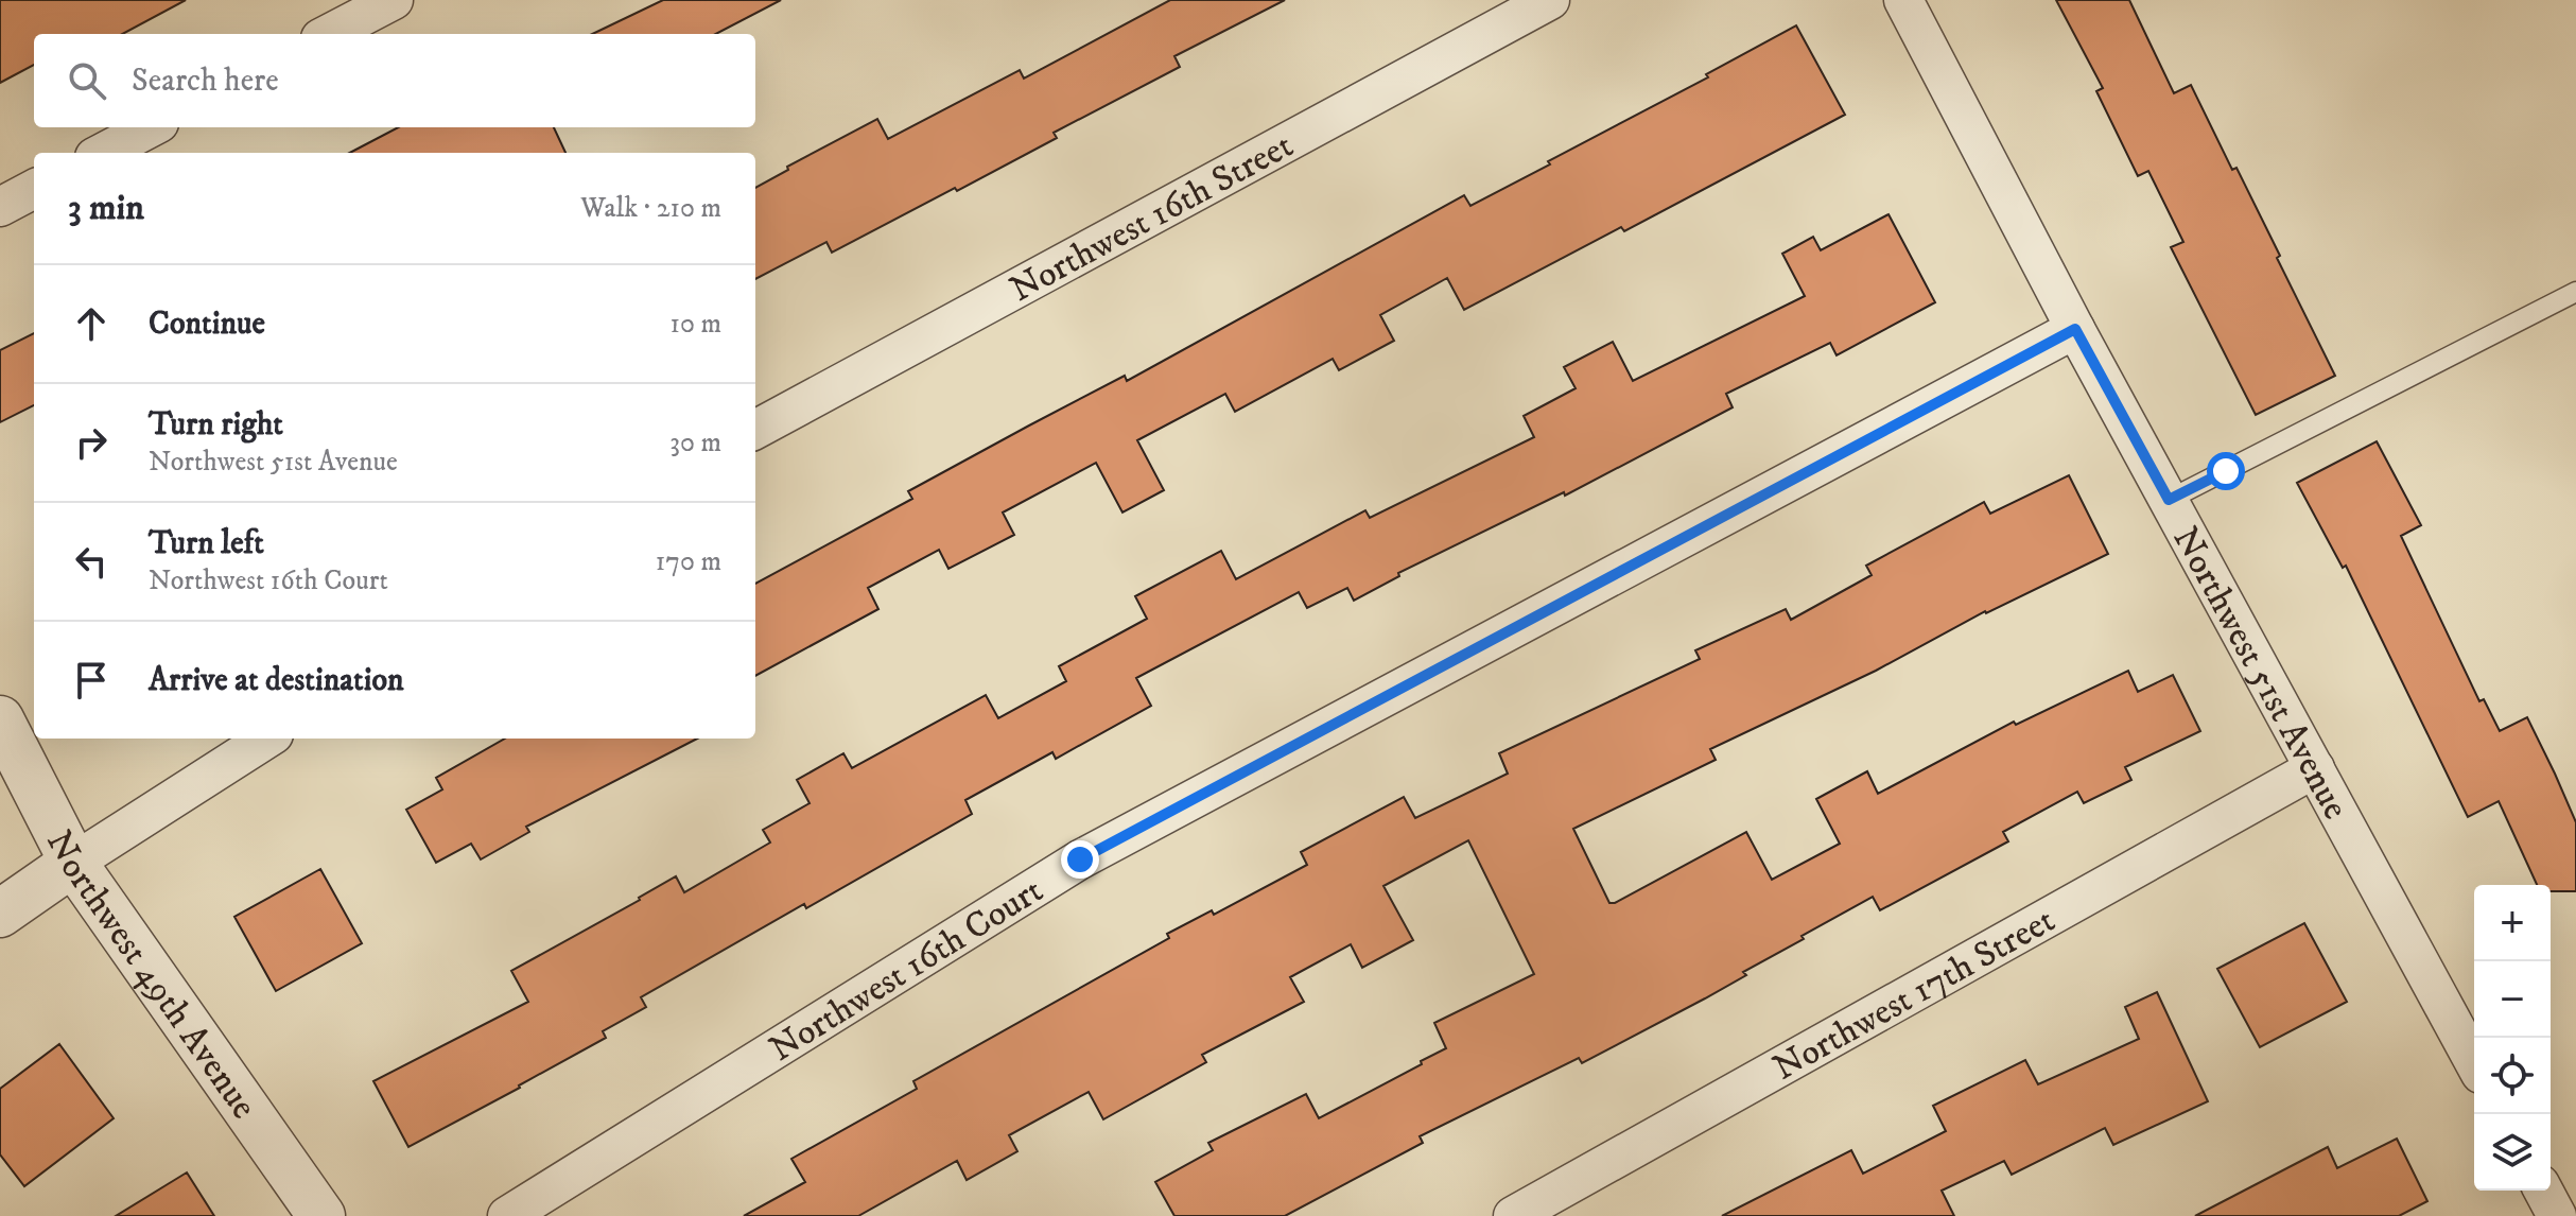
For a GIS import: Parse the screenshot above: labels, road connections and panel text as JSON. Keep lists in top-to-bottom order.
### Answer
{
  "streets": {
    "street": [
      "Northwest 16th Street",
      "Northwest 51st Avenue",
      "Northwest 16th Court",
      "Northwest 49th Avenue",
      "Northwest 17th Street"
    ]
  },
  "crossings": [
    ["Northwest 51st Avenue", "Northwest 16th Court"],
    ["Northwest 51st Avenue", "Northwest 17th Street"]
  ],
  "page": {
    "search": "Search here",
    "heading": ["3 min", "Walk · 210 m"],
    "list": [
      ["Continue", "10 m"],
      ["Turn right", "Northwest 51st Avenue", "30 m"],
      ["Turn left", "Northwest 16th Court", "170 m"],
      "Arrive at destination"
    ],
    "map_buttons": ["+", "−"]
  }
}
